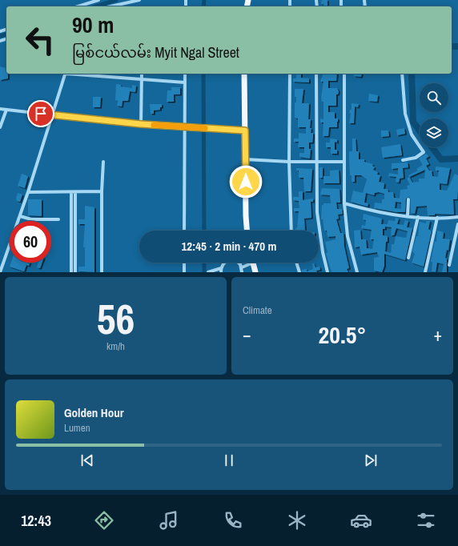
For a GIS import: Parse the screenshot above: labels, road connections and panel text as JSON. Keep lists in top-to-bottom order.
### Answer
{
  "page": {
    "turn": ["90 m", "မြစ်ငယ်လမ်း Myit Ngal Street"],
    "limit": "60",
    "trip": "12:45 · 2 min · 470 m",
    "tile": [
      ["56", "km/h"],
      "Climate"
    ],
    "heat": ["−", "20.5°", "+"],
    "song": ["Golden Hour", "Lumen"],
    "tabs": "12:43"
  }
}
